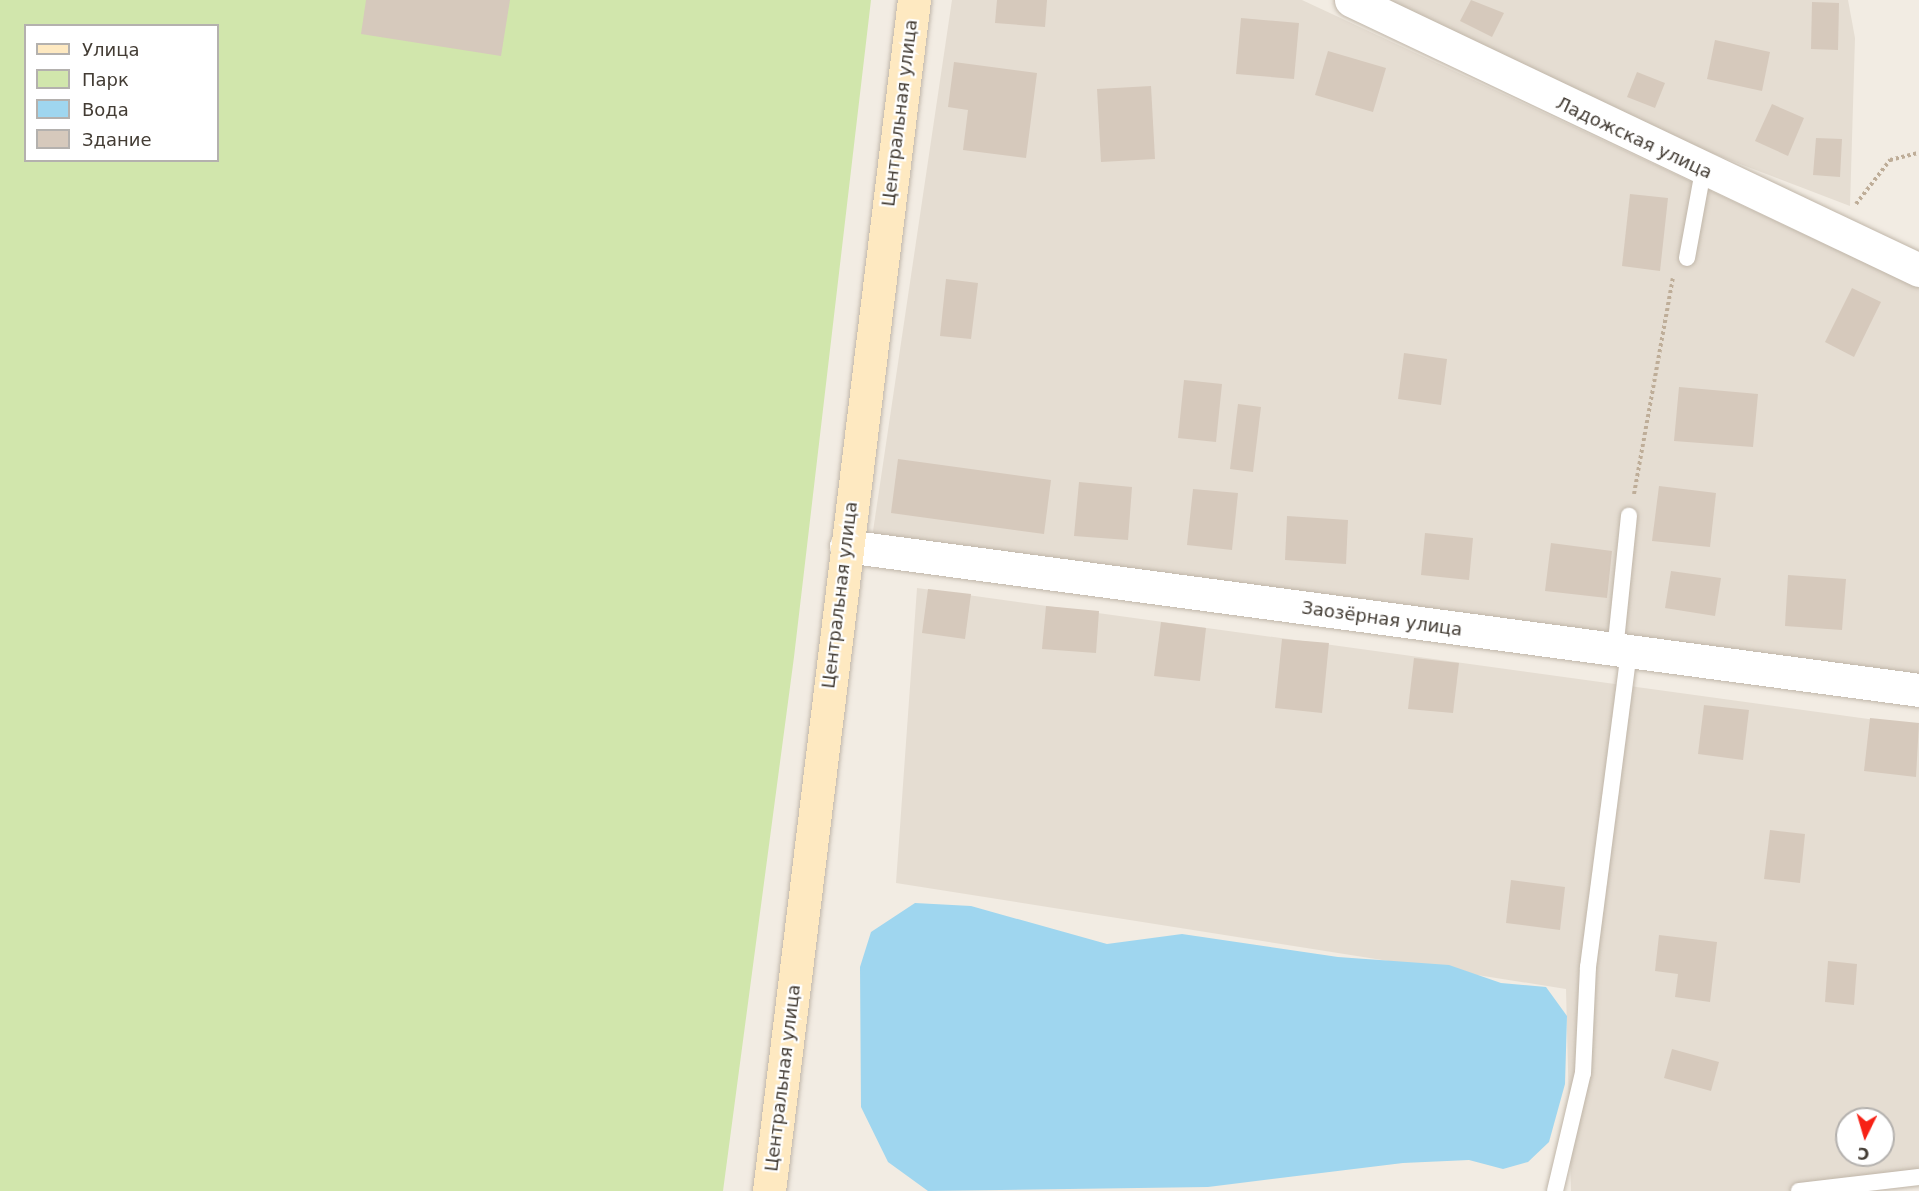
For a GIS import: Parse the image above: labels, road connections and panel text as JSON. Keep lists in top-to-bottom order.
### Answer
{
  "streets": {
    "street": ["Центральная улица", "Ладожская улица", "Заозёрная улица"]
  },
  "crossings": [
    ["Центральная улица", "Заозёрная улица"]
  ],
  "legend": [
    "Улица",
    "Парк",
    "Вода",
    "Здание"
  ],
  "north": "bottom"
}
